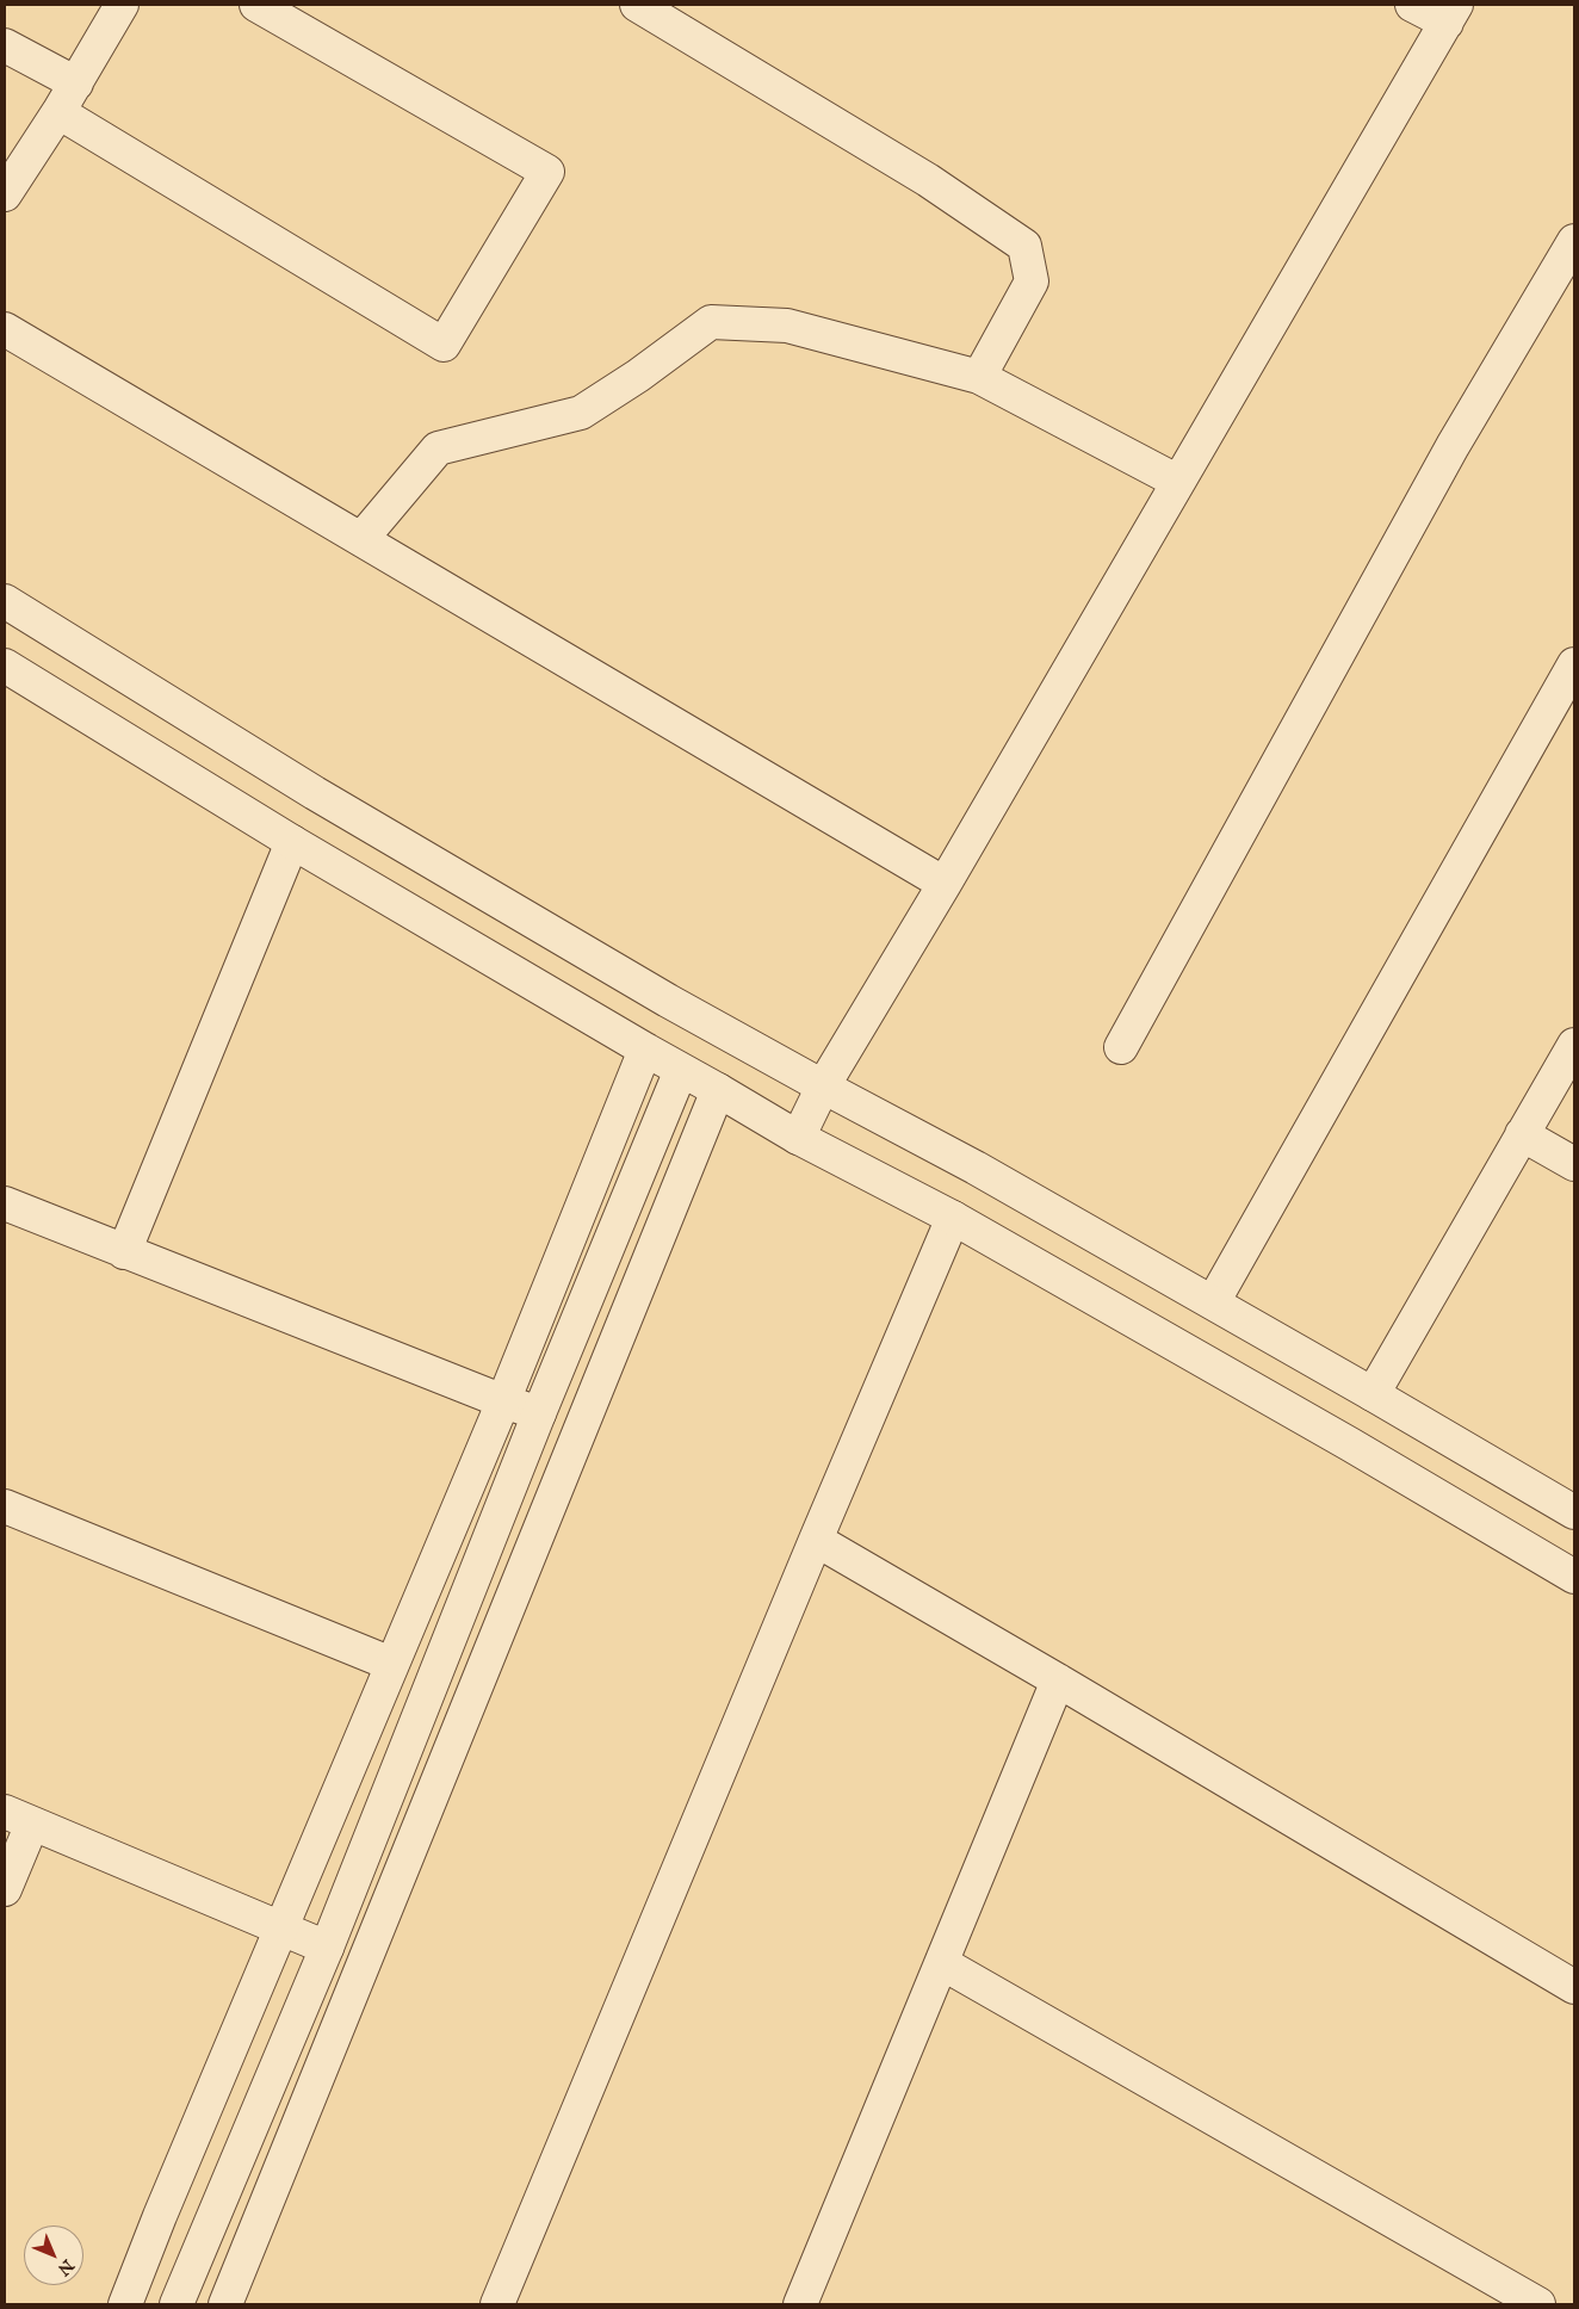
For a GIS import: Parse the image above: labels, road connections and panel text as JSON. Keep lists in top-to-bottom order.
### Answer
{
  "north": "bottom right"
}
